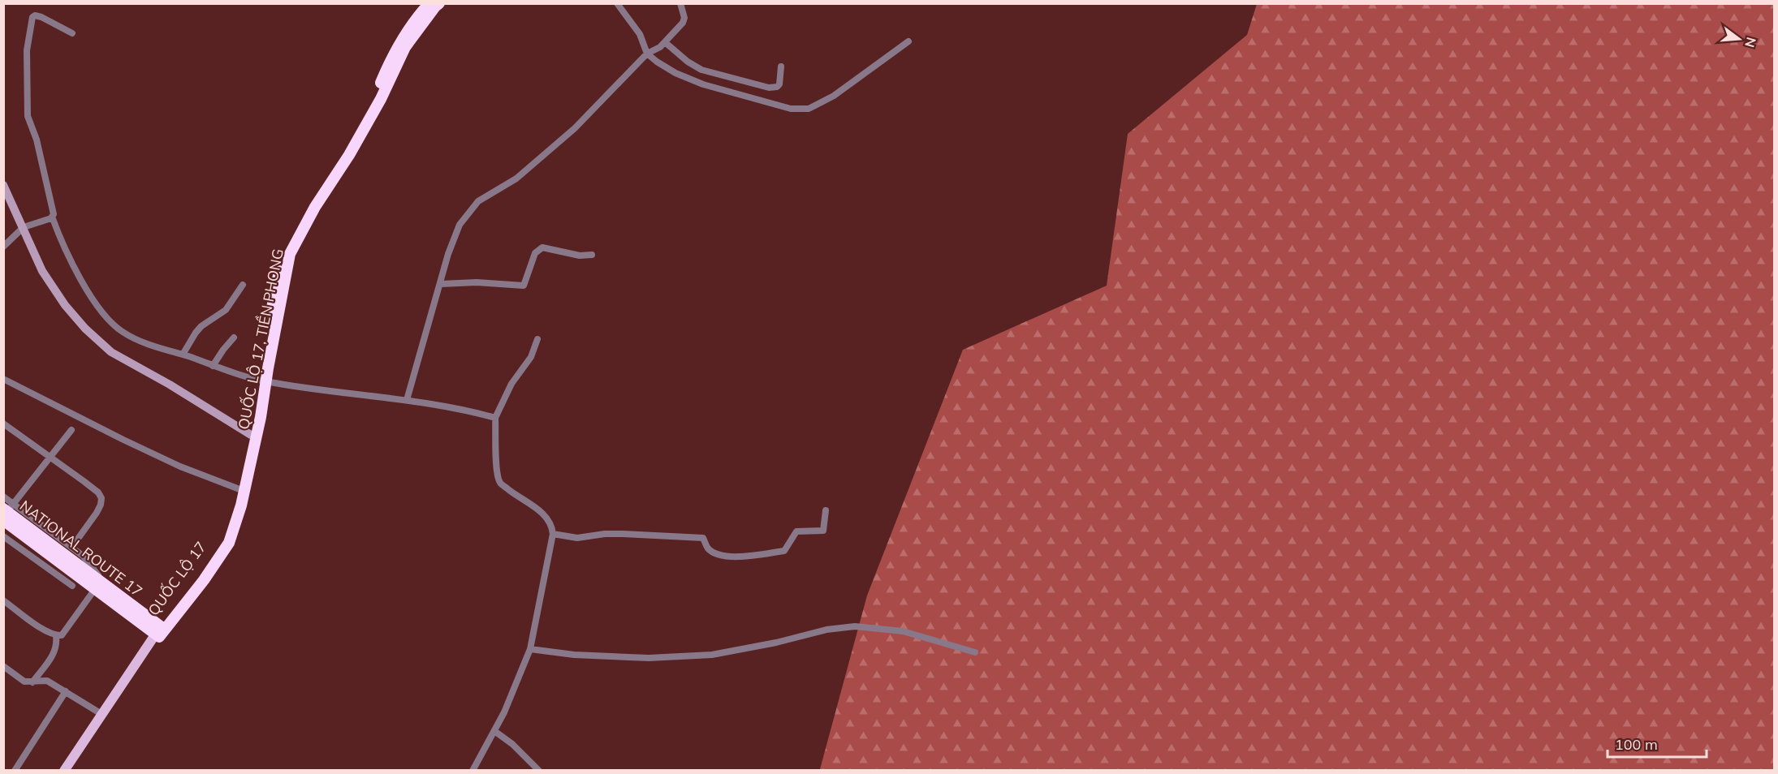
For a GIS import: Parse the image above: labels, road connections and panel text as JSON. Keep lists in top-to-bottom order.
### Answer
{
  "streets": {
    "highway": ["QUỐC LỘ 17, TIỀN PHONG", "NATIONAL ROUTE 17", "QUỐC LỘ 17"]
  },
  "crossings": [
    ["QUỐC LỘ 17, TIỀN PHONG", "NATIONAL ROUTE 17"],
    ["QUỐC LỘ 17, TIỀN PHONG", "QUỐC LỘ 17"],
    ["NATIONAL ROUTE 17", "QUỐC LỘ 17"]
  ],
  "scale_bar": "100 m",
  "north": "right"
}
